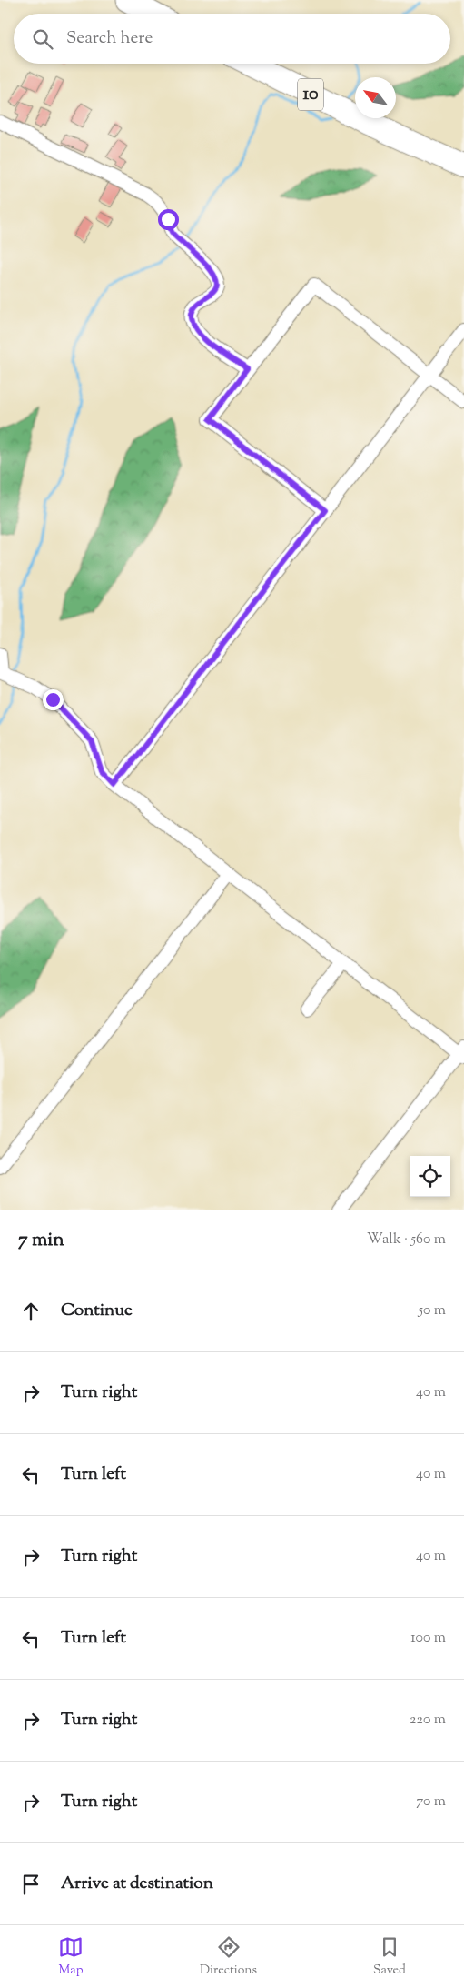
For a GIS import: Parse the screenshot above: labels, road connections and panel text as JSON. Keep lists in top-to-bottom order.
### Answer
{
  "streets": {
    "highway": ["10"]
  },
  "north": "top left",
  "page": {
    "search": "Search here",
    "heading": ["7 min", "Walk · 560 m"],
    "list": [
      ["Continue", "50 m"],
      ["Turn right", "40 m"],
      ["Turn left", "40 m"],
      ["Turn right", "40 m"],
      ["Turn left", "100 m"],
      ["Turn right", "220 m"],
      ["Turn right", "70 m"],
      "Arrive at destination"
    ],
    "nav": ["Map", "Directions", "Saved"]
  }
}
